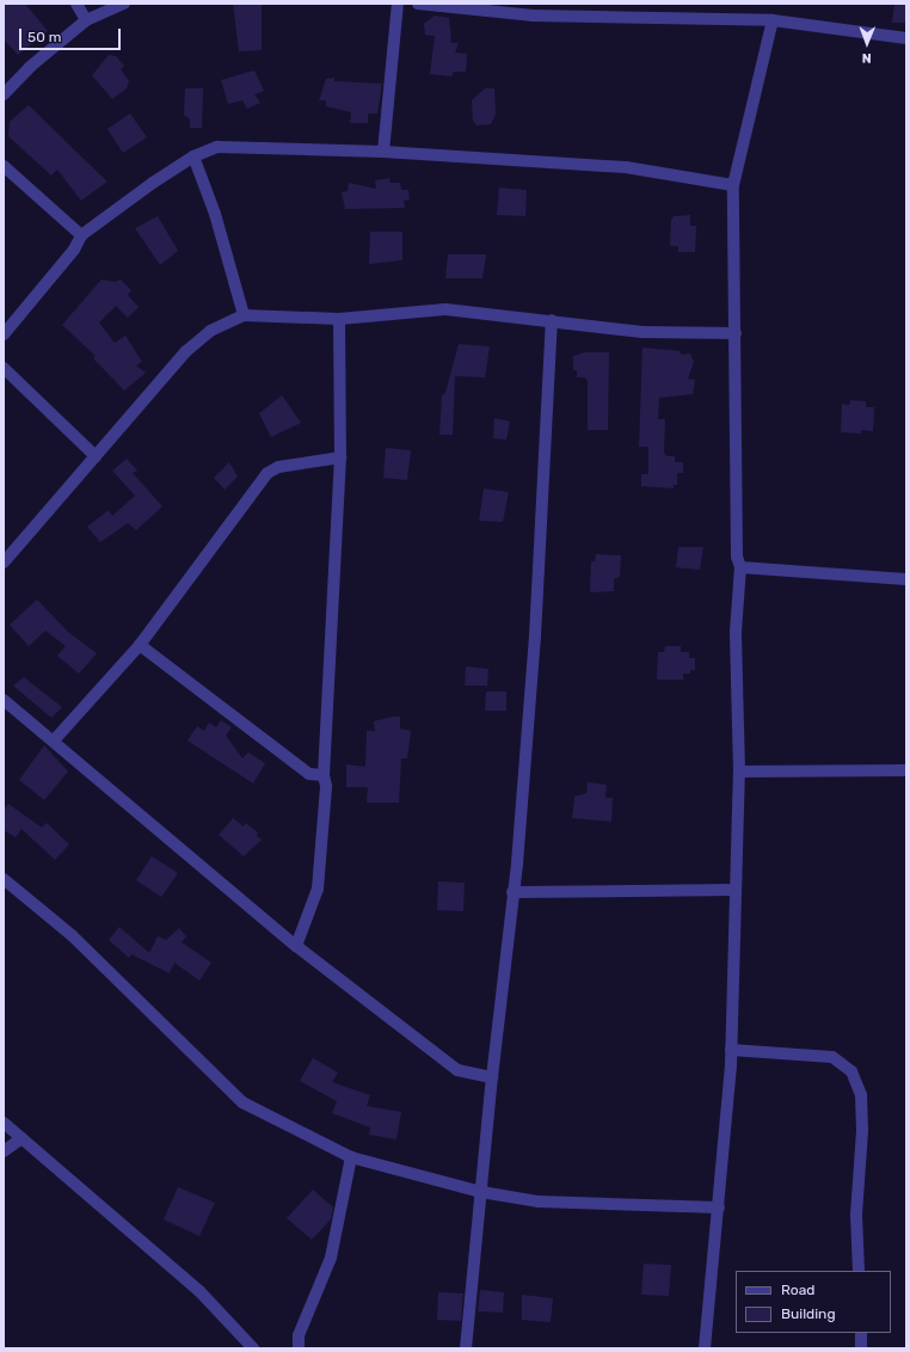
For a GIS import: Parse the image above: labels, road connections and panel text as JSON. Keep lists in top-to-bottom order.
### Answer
{
  "legend": ["Road", "Building"],
  "scale_bar": "50 m",
  "north": "bottom"
}
